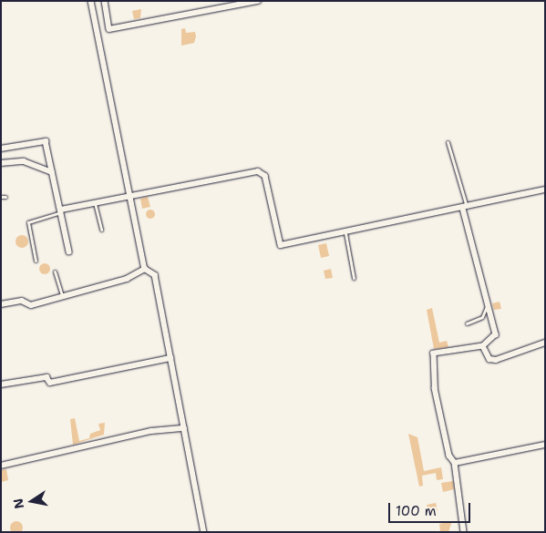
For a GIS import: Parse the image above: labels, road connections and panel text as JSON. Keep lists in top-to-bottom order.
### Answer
{
  "scale_bar": "100 m",
  "north": "left"
}
